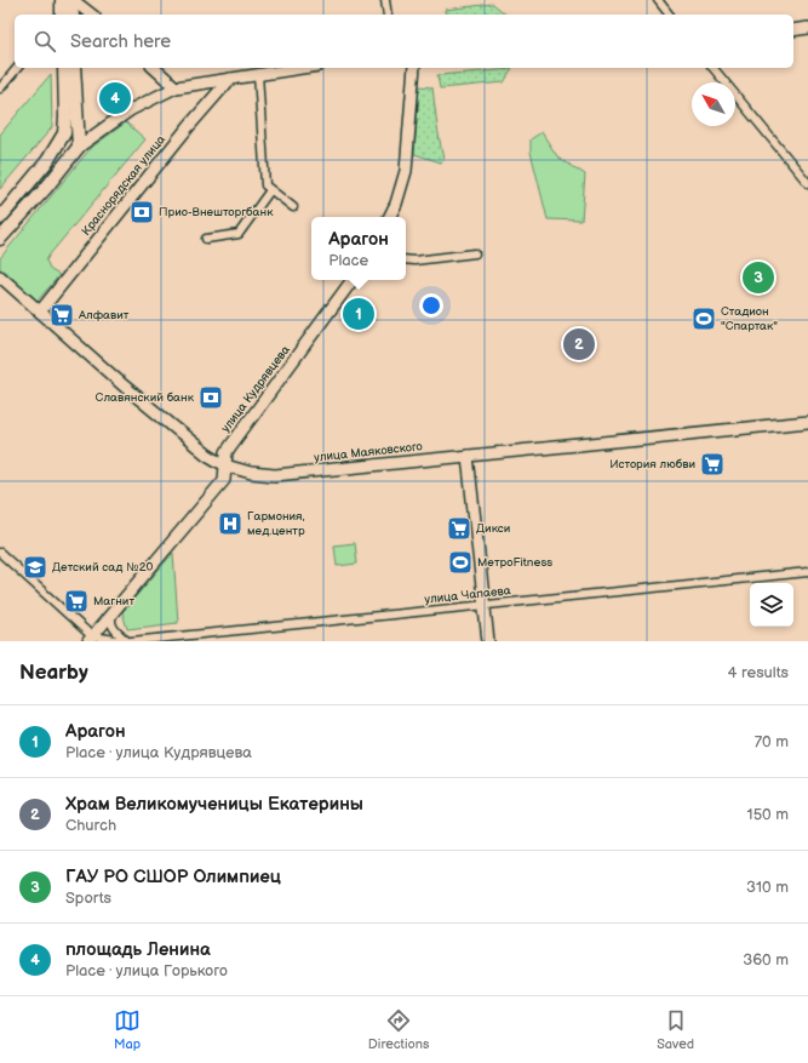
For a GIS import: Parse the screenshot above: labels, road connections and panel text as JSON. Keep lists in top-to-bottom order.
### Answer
{
  "streets": {
    "street": [
      "Краснорядская улица",
      "улица Кудрявцева",
      "улица Маяковского",
      "улица Чапаева"
    ]
  },
  "crossings": [
    ["Краснорядская улица", "улица Маяковского"],
    ["улица Кудрявцева", "улица Маяковского"],
    ["улица Кудрявцева", "улица Чапаева"]
  ],
  "places": {
    "bank": ["Прио-Внешторгбанк", "Славянский банк"],
    "supermarket": [
      "Алфавит",
      "История любви",
      "Дикси",
      "Магнит"
    ],
    "sports": ["Стадион \"Спартак\"", "МетроFitness"],
    "hospital": ["Гармония, мед.центр"],
    "school or university": ["Детский сад №20"]
  },
  "north": "top left",
  "page": {
    "search": "Search here",
    "pins": [
      "4",
      "3",
      "1",
      "2"
    ],
    "popup": ["Арагон", "Place"],
    "heading": ["Nearby", "4 results"],
    "list": [
      {
        "mark": "1",
        "name": "Арагон",
        "note": "Place · улица Кудрявцева",
        "value": "70 m"
      },
      {
        "mark": "2",
        "name": "Храм Великомученицы Екатерины",
        "note": "Church",
        "value": "150 m"
      },
      {
        "mark": "3",
        "name": "ГАУ РО СШОР Олимпиец",
        "note": "Sports",
        "value": "310 m"
      },
      {
        "mark": "4",
        "name": "площадь Ленина",
        "note": "Place · улица Горького",
        "value": "360 m"
      }
    ],
    "nav": ["Map", "Directions", "Saved"]
  }
}
